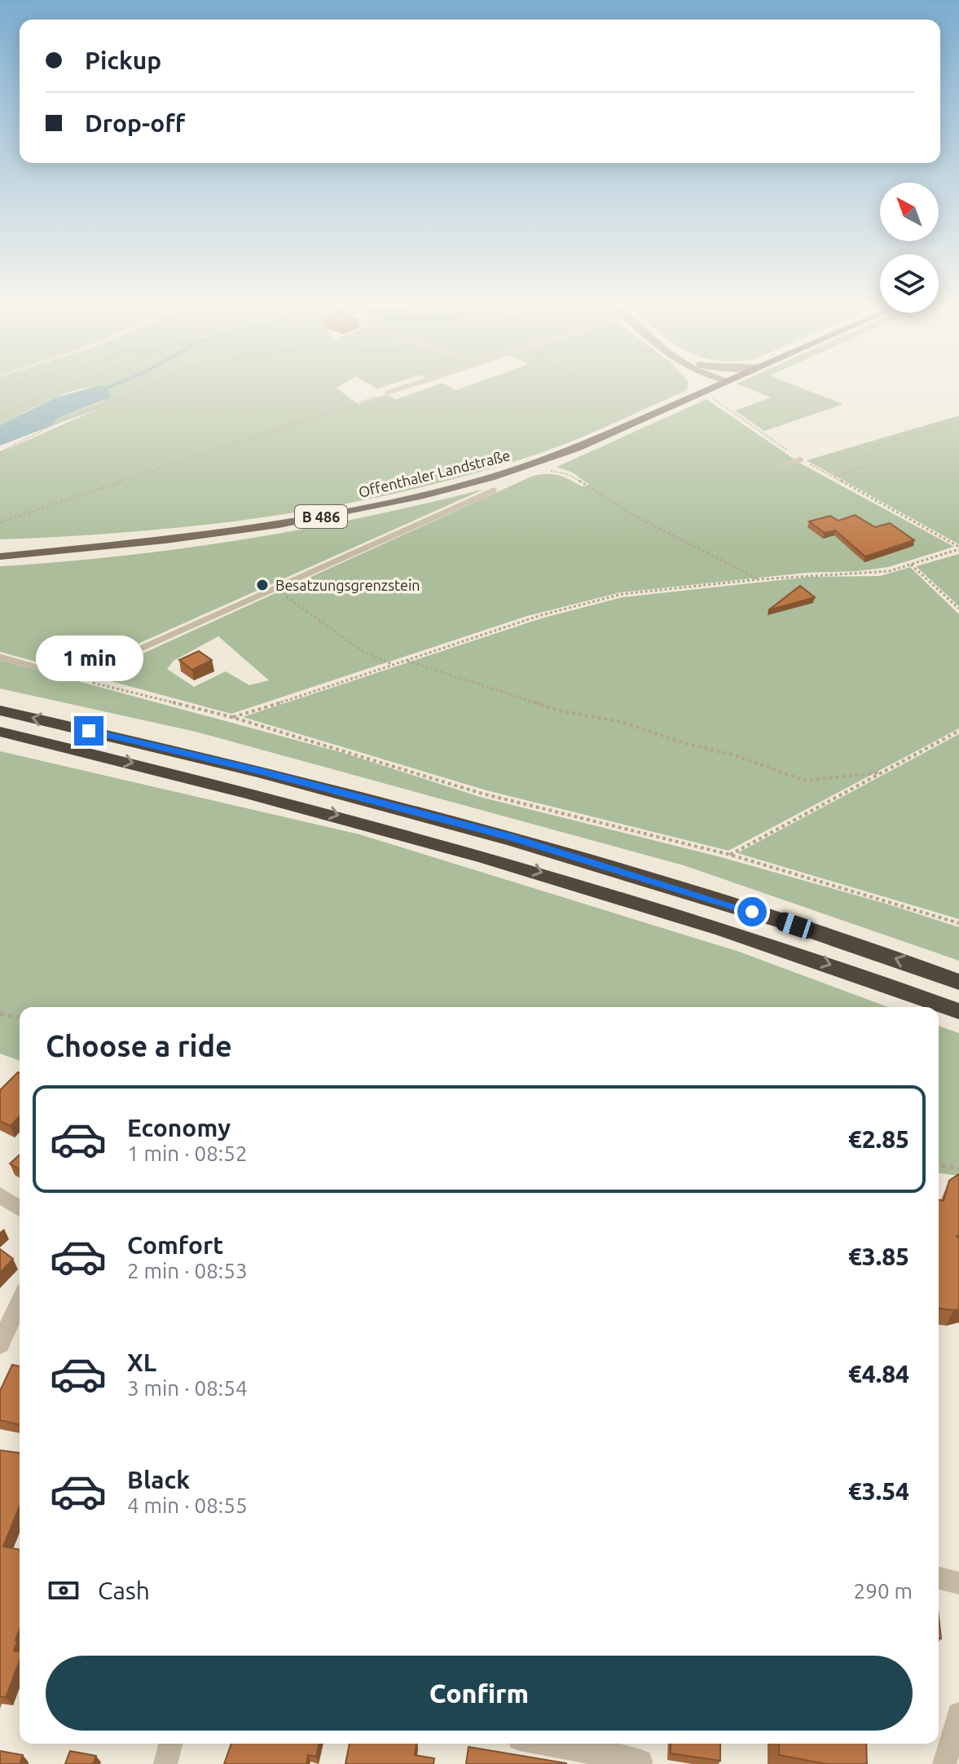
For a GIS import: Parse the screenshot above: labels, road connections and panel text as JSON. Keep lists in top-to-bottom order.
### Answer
{
  "streets": {
    "main road": ["Offenthaler Landstraße", "B 486"]
  },
  "places": ["Besatzungsgrenzstein"],
  "north": "top left",
  "page": {
    "banner": ["Pickup", "Drop-off"],
    "bubble": "1 min",
    "heading": "Choose a ride",
    "list": [
      {
        "name": "Economy",
        "note": "1 min · 08:52",
        "value": "€2.85"
      },
      {
        "name": "Comfort",
        "note": "2 min · 08:53",
        "value": "€3.85"
      },
      {
        "name": "XL",
        "note": "3 min · 08:54",
        "value": "€4.84"
      },
      {
        "name": "Black",
        "note": "4 min · 08:55",
        "value": "€3.54"
      }
    ],
    "pay": ["Cash", "290 m"],
    "buttons": "Confirm"
  }
}
